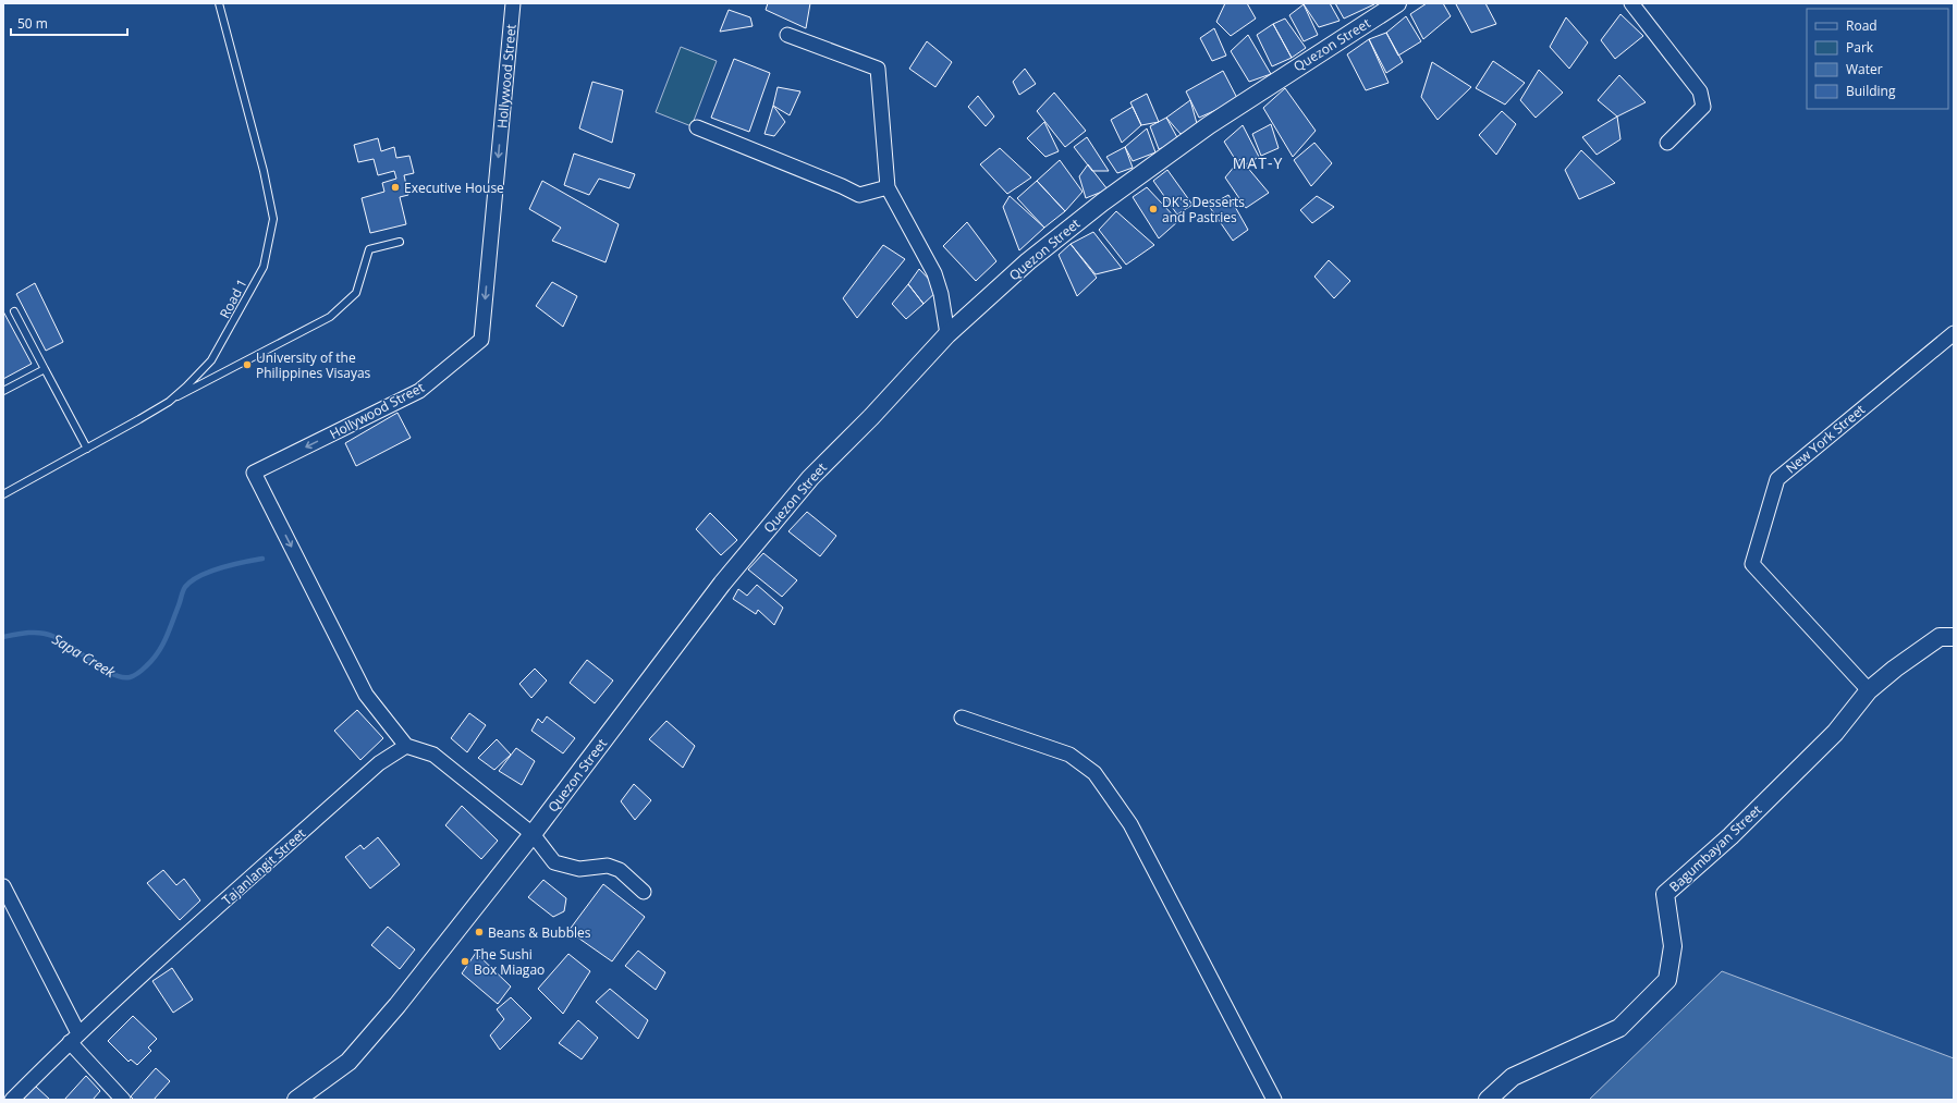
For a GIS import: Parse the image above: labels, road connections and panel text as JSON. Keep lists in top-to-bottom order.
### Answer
{
  "streets": {
    "street": [
      "Quezon Street",
      "Hollywood Street",
      "New York Street",
      "Bagumbayan Street",
      "Tajanlangit Street"
    ],
    "lane": ["Road 1"]
  },
  "crossings": [
    ["Hollywood Street", "Tajanlangit Street"],
    ["New York Street", "Bagumbayan Street"]
  ],
  "one_way": ["Hollywood Street"],
  "districts": ["MAT-Y"],
  "water": ["Sapa Creek"],
  "places": [
    "Executive House",
    "DK's Desserts and Pastries",
    "University of the Philippines Visayas",
    "Beans & Bubbles",
    "The Sushi Box Miagao"
  ],
  "legend": [
    "Road",
    "Park",
    "Water",
    "Building"
  ],
  "scale_bar": "50 m"
}
